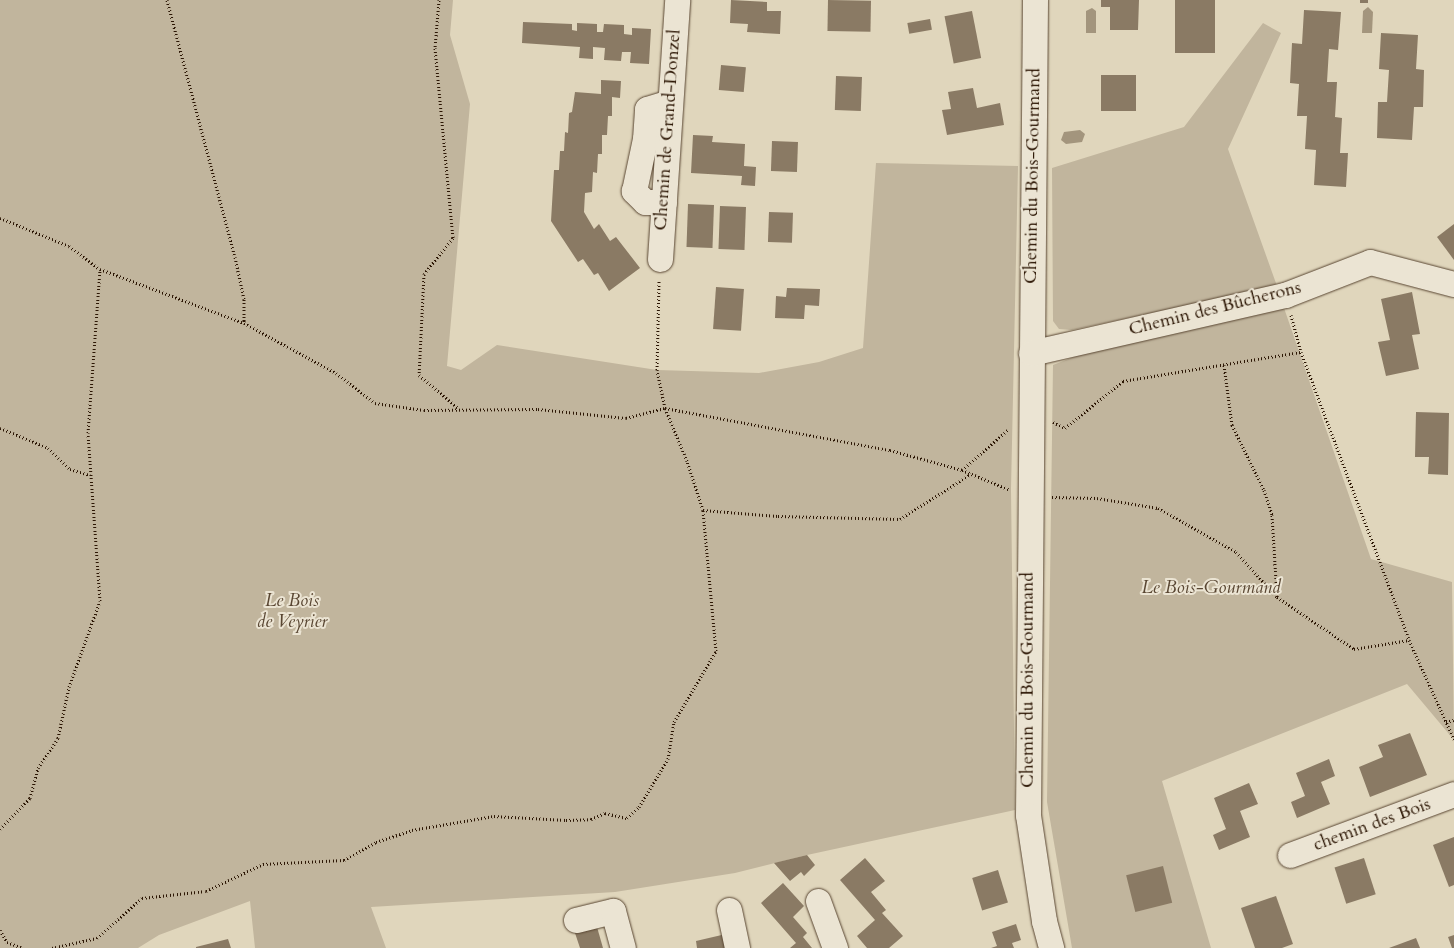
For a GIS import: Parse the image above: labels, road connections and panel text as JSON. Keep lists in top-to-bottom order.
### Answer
{
  "streets": {
    "street": [
      "Chemin de Grand-Donzel",
      "Chemin du Bois-Gourmand",
      "Chemin des Bûcherons",
      "chemin des Bois"
    ]
  },
  "crossings": [
    ["Chemin du Bois-Gourmand", "Chemin des Bûcherons"]
  ],
  "parks": ["Le Bois-Gourmand", "Le Bois de Veyrier"]
}
